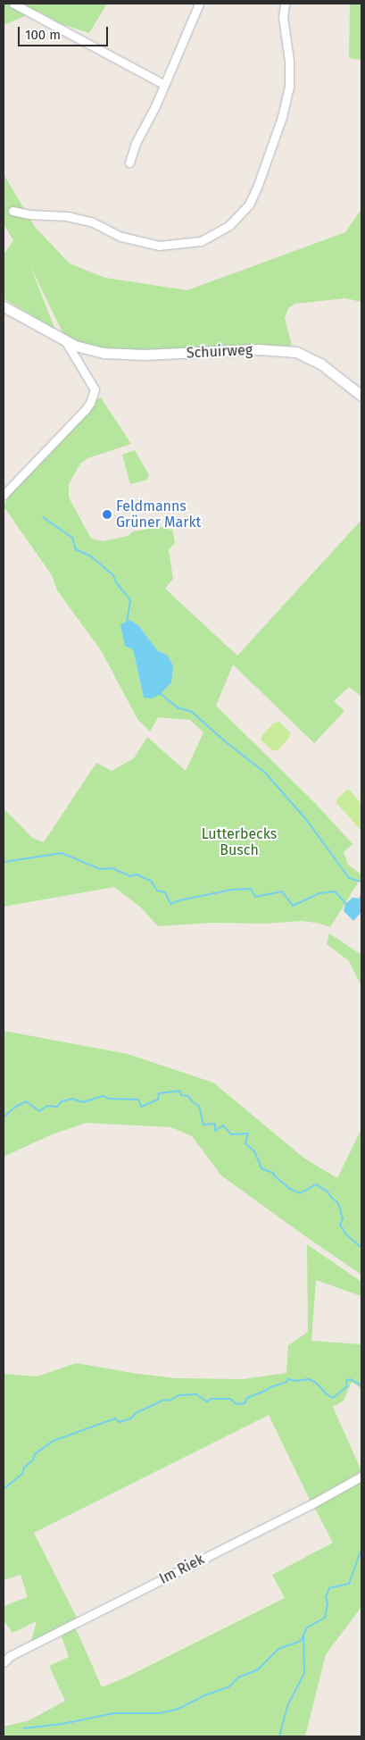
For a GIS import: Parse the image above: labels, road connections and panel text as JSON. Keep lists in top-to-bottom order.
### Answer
{
  "streets": {
    "main road": ["Schuirweg"],
    "street": ["Im Riek"]
  },
  "parks": ["Lutterbecks Busch"],
  "places": ["Feldmanns Grüner Markt"],
  "scale_bar": "100 m"
}
